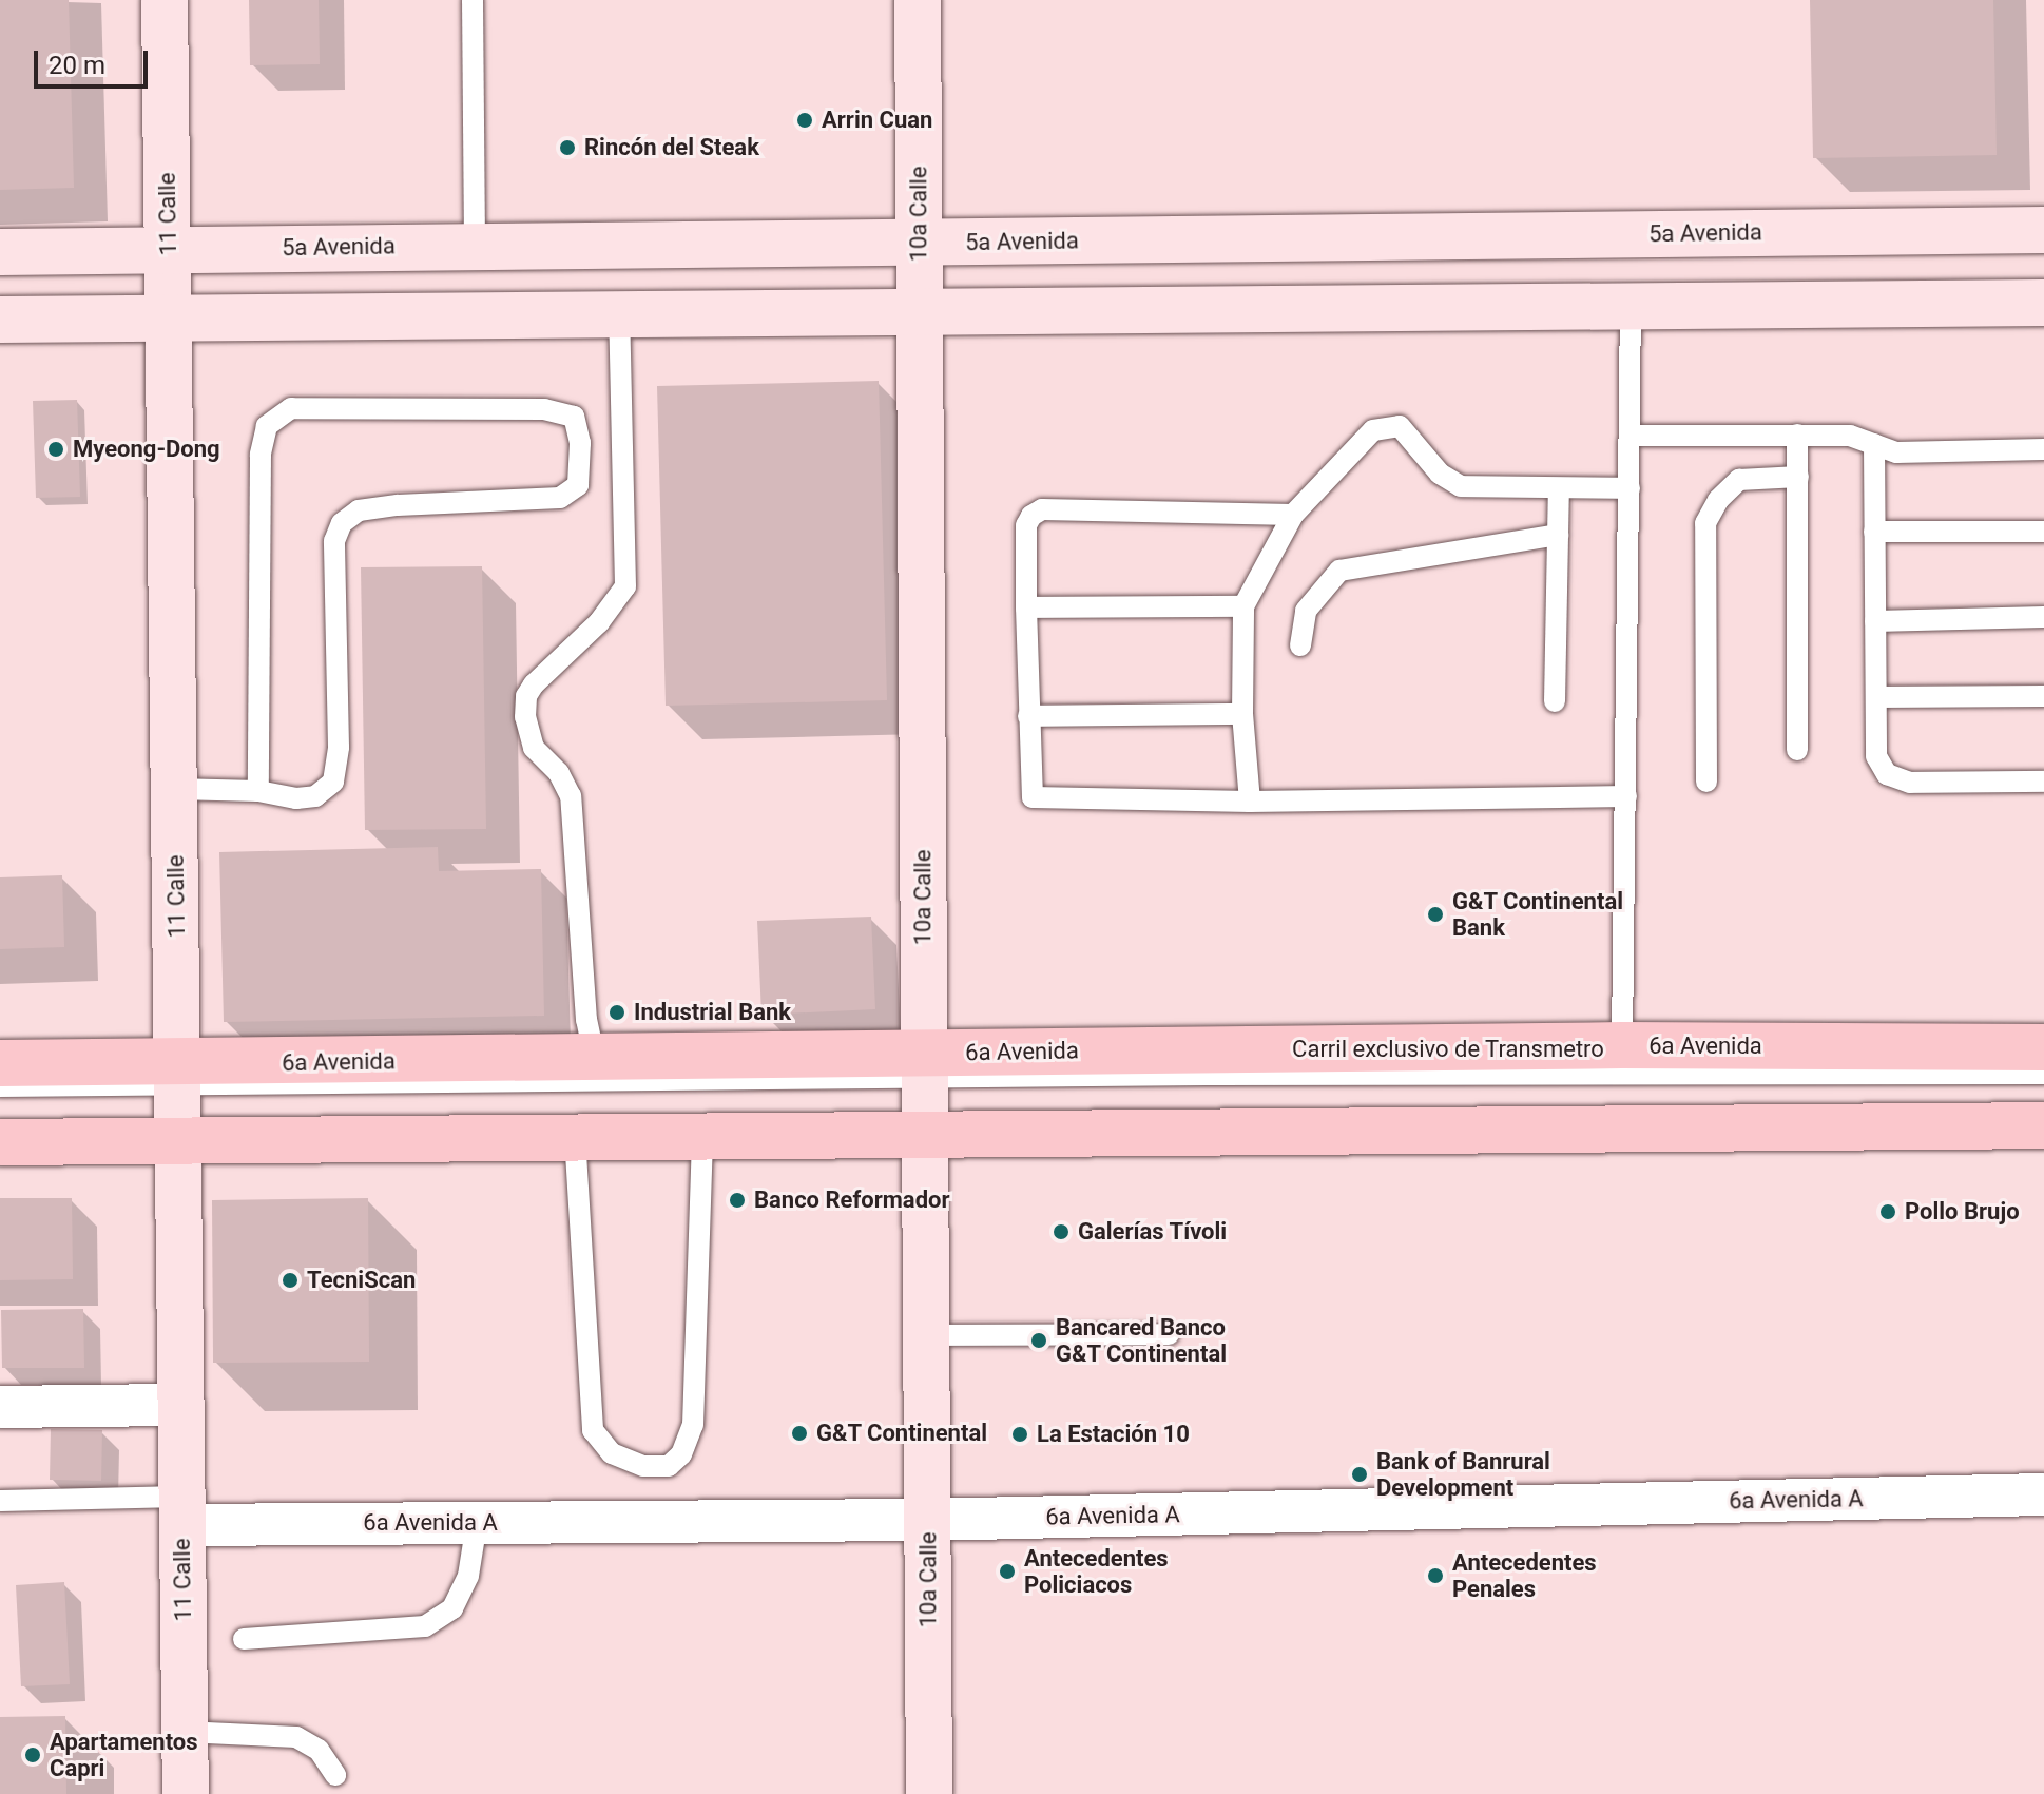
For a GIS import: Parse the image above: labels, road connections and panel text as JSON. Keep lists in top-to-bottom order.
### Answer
{
  "streets": {
    "main road": ["6a Avenida"],
    "street": [
      "11 Calle",
      "10a Calle",
      "5a Avenida",
      "6a Avenida A"
    ],
    "lane": ["Carril exclusivo de Transmetro"]
  },
  "crossings": [
    ["11 Calle", "5a Avenida"],
    ["11 Calle", "6a Avenida"],
    ["11 Calle", "Carril exclusivo de Transmetro"],
    ["11 Calle", "6a Avenida A"],
    ["10a Calle", "5a Avenida"],
    ["10a Calle", "6a Avenida"],
    ["10a Calle", "Carril exclusivo de Transmetro"],
    ["10a Calle", "6a Avenida A"],
    ["6a Avenida", "Carril exclusivo de Transmetro"]
  ],
  "places": [
    "Arrin Cuan",
    "Rincón del Steak",
    "Myeong-Dong",
    "G&T Continental Bank",
    "Industrial Bank",
    "Banco Reformador",
    "Pollo Brujo",
    "Galerías Tívoli",
    "TecniScan",
    "Bancared Banco G&T Continental",
    "G&T Continental",
    "La Estación 10",
    "Bank of Banrural Development",
    "Antecedentes Policiacos",
    "Antecedentes Penales",
    "Apartamentos Capri"
  ],
  "scale_bar": "20 m"
}
